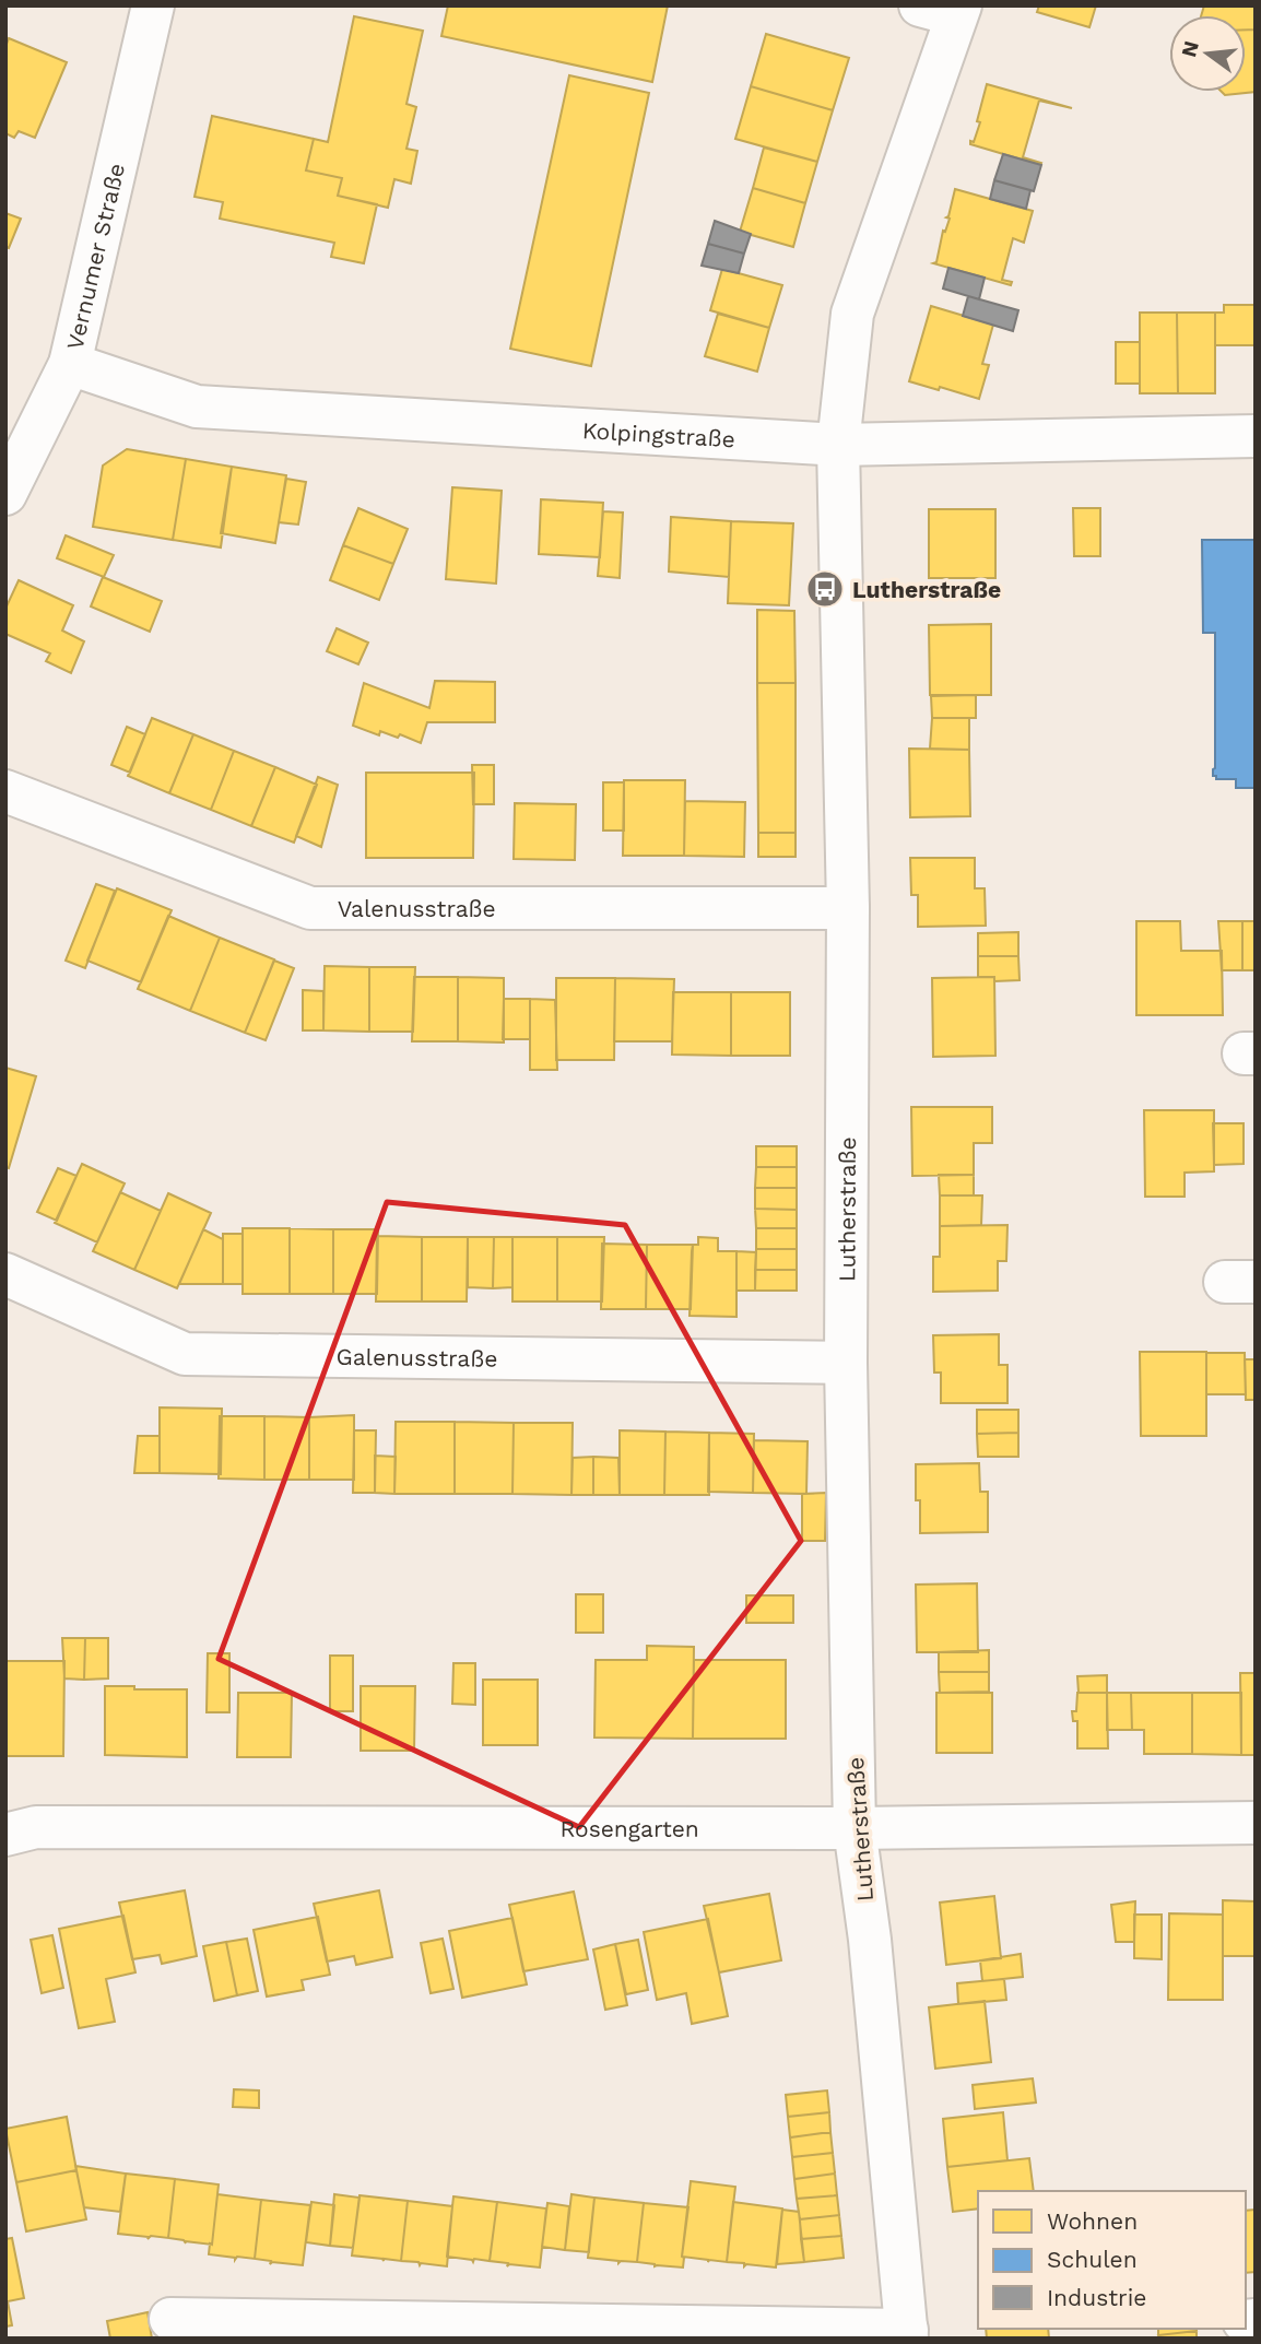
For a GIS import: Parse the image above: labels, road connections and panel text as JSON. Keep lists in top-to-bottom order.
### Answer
{
  "streets": {
    "street": [
      "Vernumer Straße",
      "Kolpingstraße",
      "Valenusstraße",
      "Lutherstraße",
      "Galenusstraße",
      "Rosengarten"
    ]
  },
  "crossings": [
    ["Vernumer Straße", "Kolpingstraße"],
    ["Kolpingstraße", "Lutherstraße"],
    ["Valenusstraße", "Lutherstraße"],
    ["Lutherstraße", "Galenusstraße"],
    ["Lutherstraße", "Rosengarten"]
  ],
  "places": {
    "bus stop": ["Lutherstraße"]
  },
  "legend": ["Wohnen", "Schulen", "Industrie"],
  "north": "left"
}
